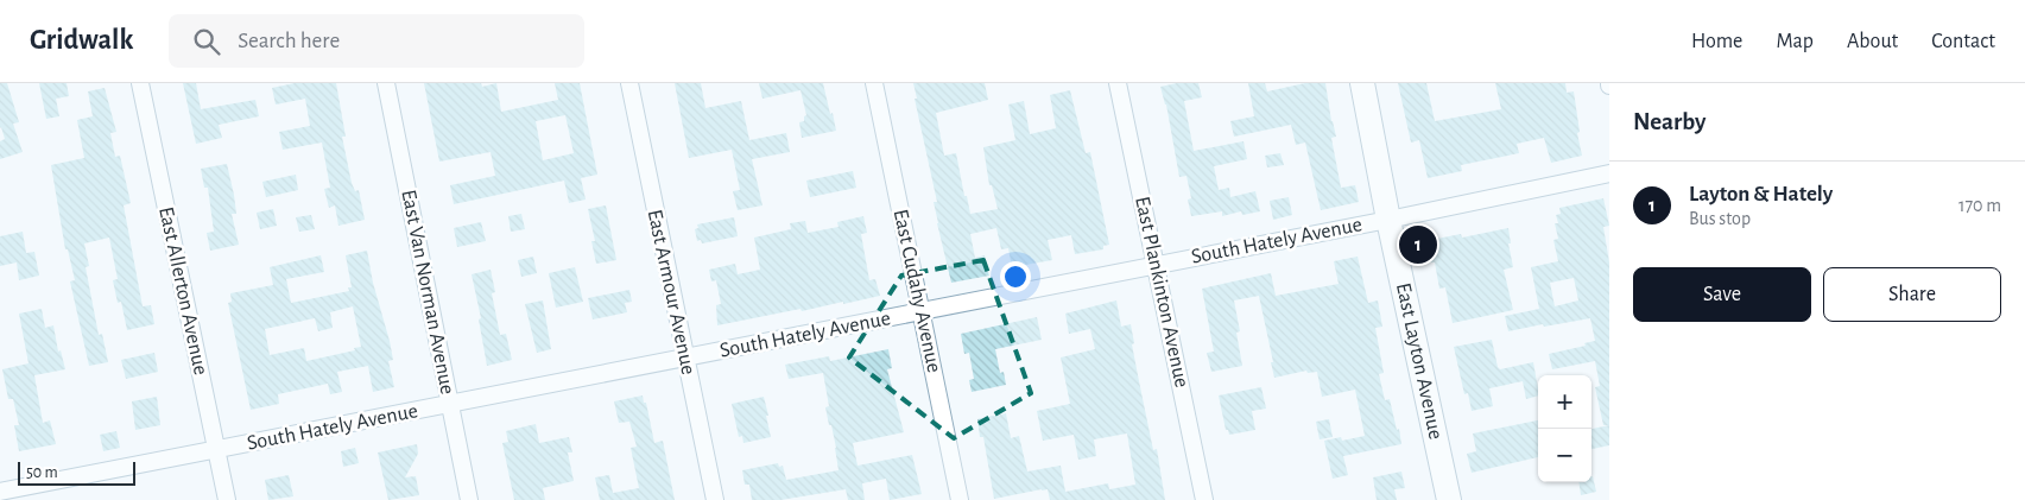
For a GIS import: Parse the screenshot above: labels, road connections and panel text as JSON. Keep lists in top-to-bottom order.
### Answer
{
  "streets": {
    "main road": ["East Layton Avenue"],
    "street": [
      "South Hately Avenue",
      "East Allerton Avenue",
      "East Cudahy Avenue",
      "East Van Norman Avenue",
      "East Armour Avenue",
      "East Plankinton Avenue"
    ]
  },
  "crossings": [
    ["South Hately Avenue", "East Allerton Avenue"],
    ["South Hately Avenue", "East Cudahy Avenue"],
    ["South Hately Avenue", "East Van Norman Avenue"],
    ["South Hately Avenue", "East Armour Avenue"],
    ["South Hately Avenue", "East Plankinton Avenue"],
    ["South Hately Avenue", "East Layton Avenue"]
  ],
  "scale_bar": "50 m",
  "page": {
    "header": "Gridwalk",
    "search": "Search here",
    "nav": [
      "Home",
      "Map",
      "About",
      "Contact"
    ],
    "heading": "Nearby",
    "list": [
      {
        "mark": "1",
        "name": "Layton & Hately",
        "note": "Bus stop",
        "value": "170 m"
      }
    ],
    "pins": "1",
    "buttons": ["Save", "Share"],
    "map_buttons": ["+", "−"],
    "scale": "50 m"
  }
}
